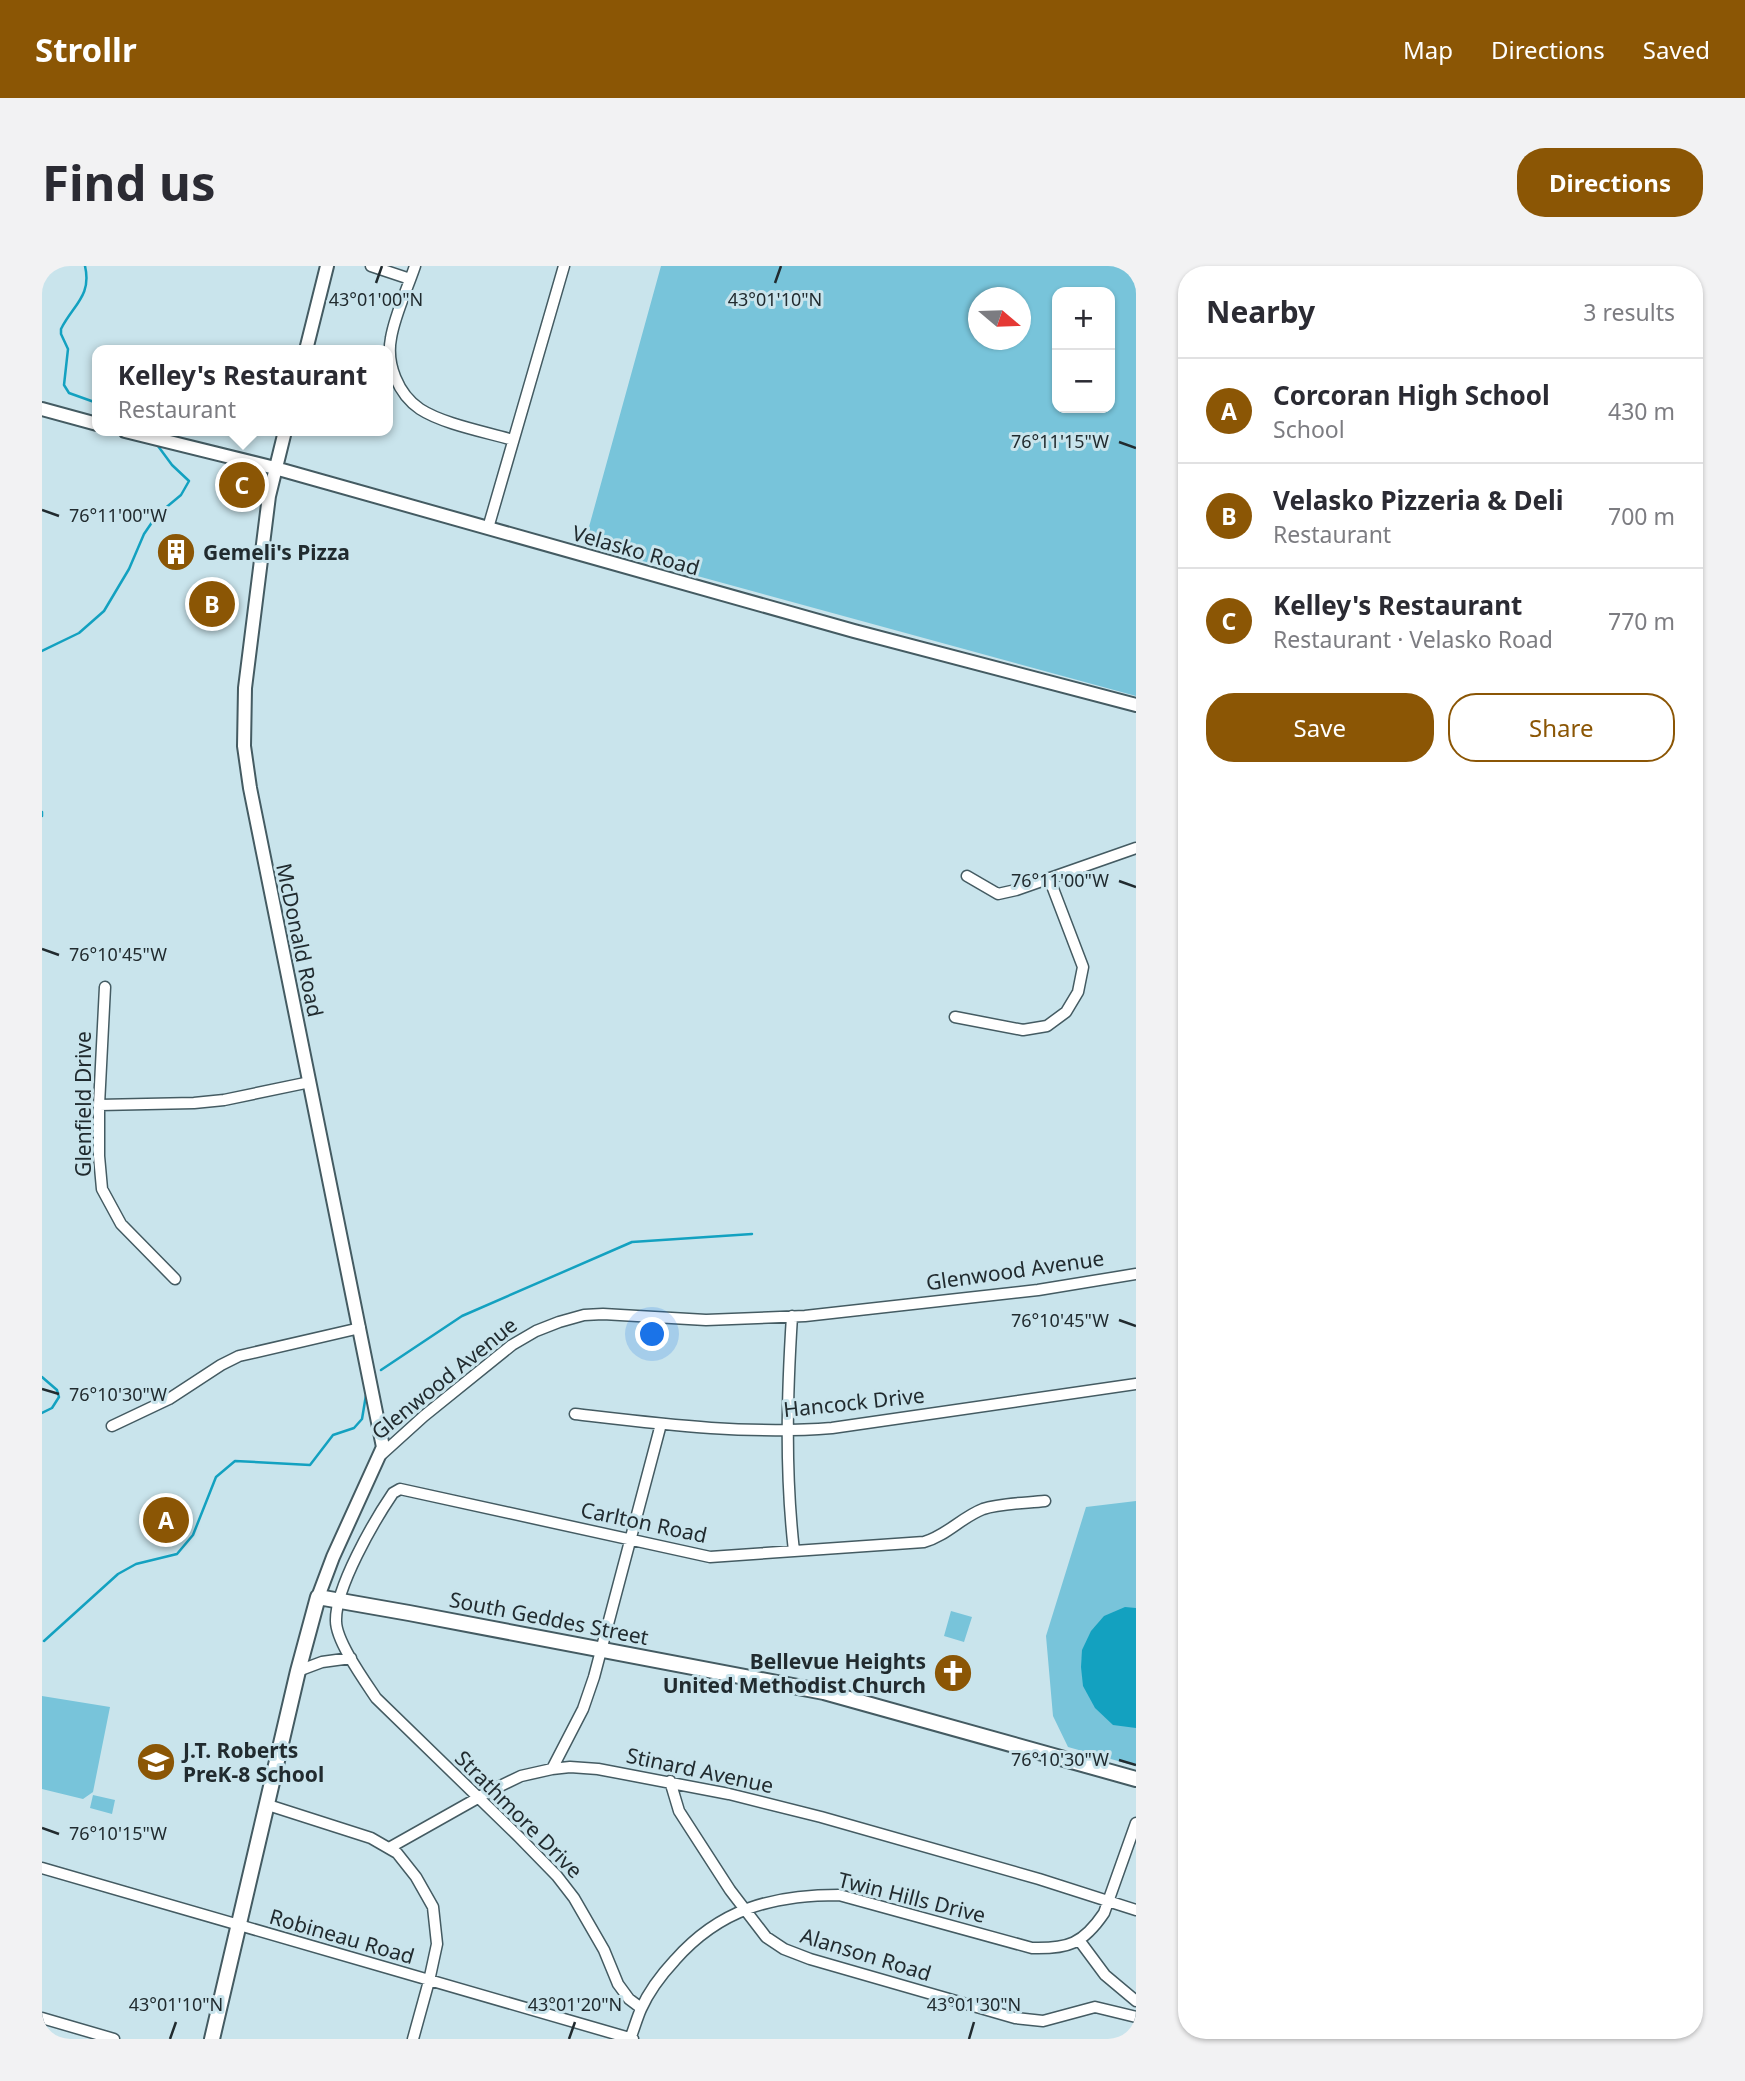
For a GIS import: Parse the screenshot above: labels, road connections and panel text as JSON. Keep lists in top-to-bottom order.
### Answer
{
  "streets": {
    "main road": ["Glenwood Avenue", "South Geddes Street"],
    "street": [
      "Velasko Road",
      "McDonald Road",
      "Glenfield Drive",
      "Hancock Drive",
      "Carlton Road",
      "Stinard Avenue",
      "Strathmore Drive",
      "Twin Hills Drive",
      "Robineau Road",
      "Alanson Road"
    ]
  },
  "crossings": [
    ["Velasko Road", "McDonald Road"],
    ["McDonald Road", "Glenwood Avenue"],
    ["Glenwood Avenue", "South Geddes Street"],
    ["Glenwood Avenue", "Robineau Road"],
    ["Carlton Road", "South Geddes Street"],
    ["Carlton Road", "Strathmore Drive"],
    ["South Geddes Street", "Strathmore Drive"],
    ["Stinard Avenue", "Strathmore Drive"],
    ["Stinard Avenue", "Alanson Road"],
    ["Strathmore Drive", "Twin Hills Drive"],
    ["Twin Hills Drive", "Robineau Road"],
    ["Twin Hills Drive", "Alanson Road"]
  ],
  "places": {
    "building": ["Gemeli's Pizza"],
    "church": ["Bellevue Heights United Methodist Church"],
    "school or university": ["J.T. Roberts PreK-8 School"]
  },
  "north": "right",
  "page": {
    "header": "Strollr",
    "nav": ["Map", "Directions", "Saved"],
    "buttons": [
      "Directions",
      ["Save", "Share"]
    ],
    "title": "Find us",
    "heading": ["Nearby", "3 results"],
    "map_buttons": ["+", "−"],
    "popup": ["Kelley's Restaurant", "Restaurant"],
    "list": [
      {
        "mark": "A",
        "name": "Corcoran High School",
        "note": "School",
        "value": "430 m"
      },
      {
        "mark": "B",
        "name": "Velasko Pizzeria & Deli",
        "note": "Restaurant",
        "value": "700 m"
      },
      {
        "mark": "C",
        "name": "Kelley's Restaurant",
        "note": "Restaurant · Velasko Road",
        "value": "770 m"
      }
    ],
    "pins": ["C", "B", "A"]
  },
  "coordinates": [
    "43°01'00\"N",
    "43°01'10\"N",
    "76°11'15\"W",
    "76°11'00\"W",
    "76°10'45\"W",
    "76°10'30\"W",
    "76°10'15\"W",
    "43°01'20\"N",
    "43°01'30\"N"
  ]
}
